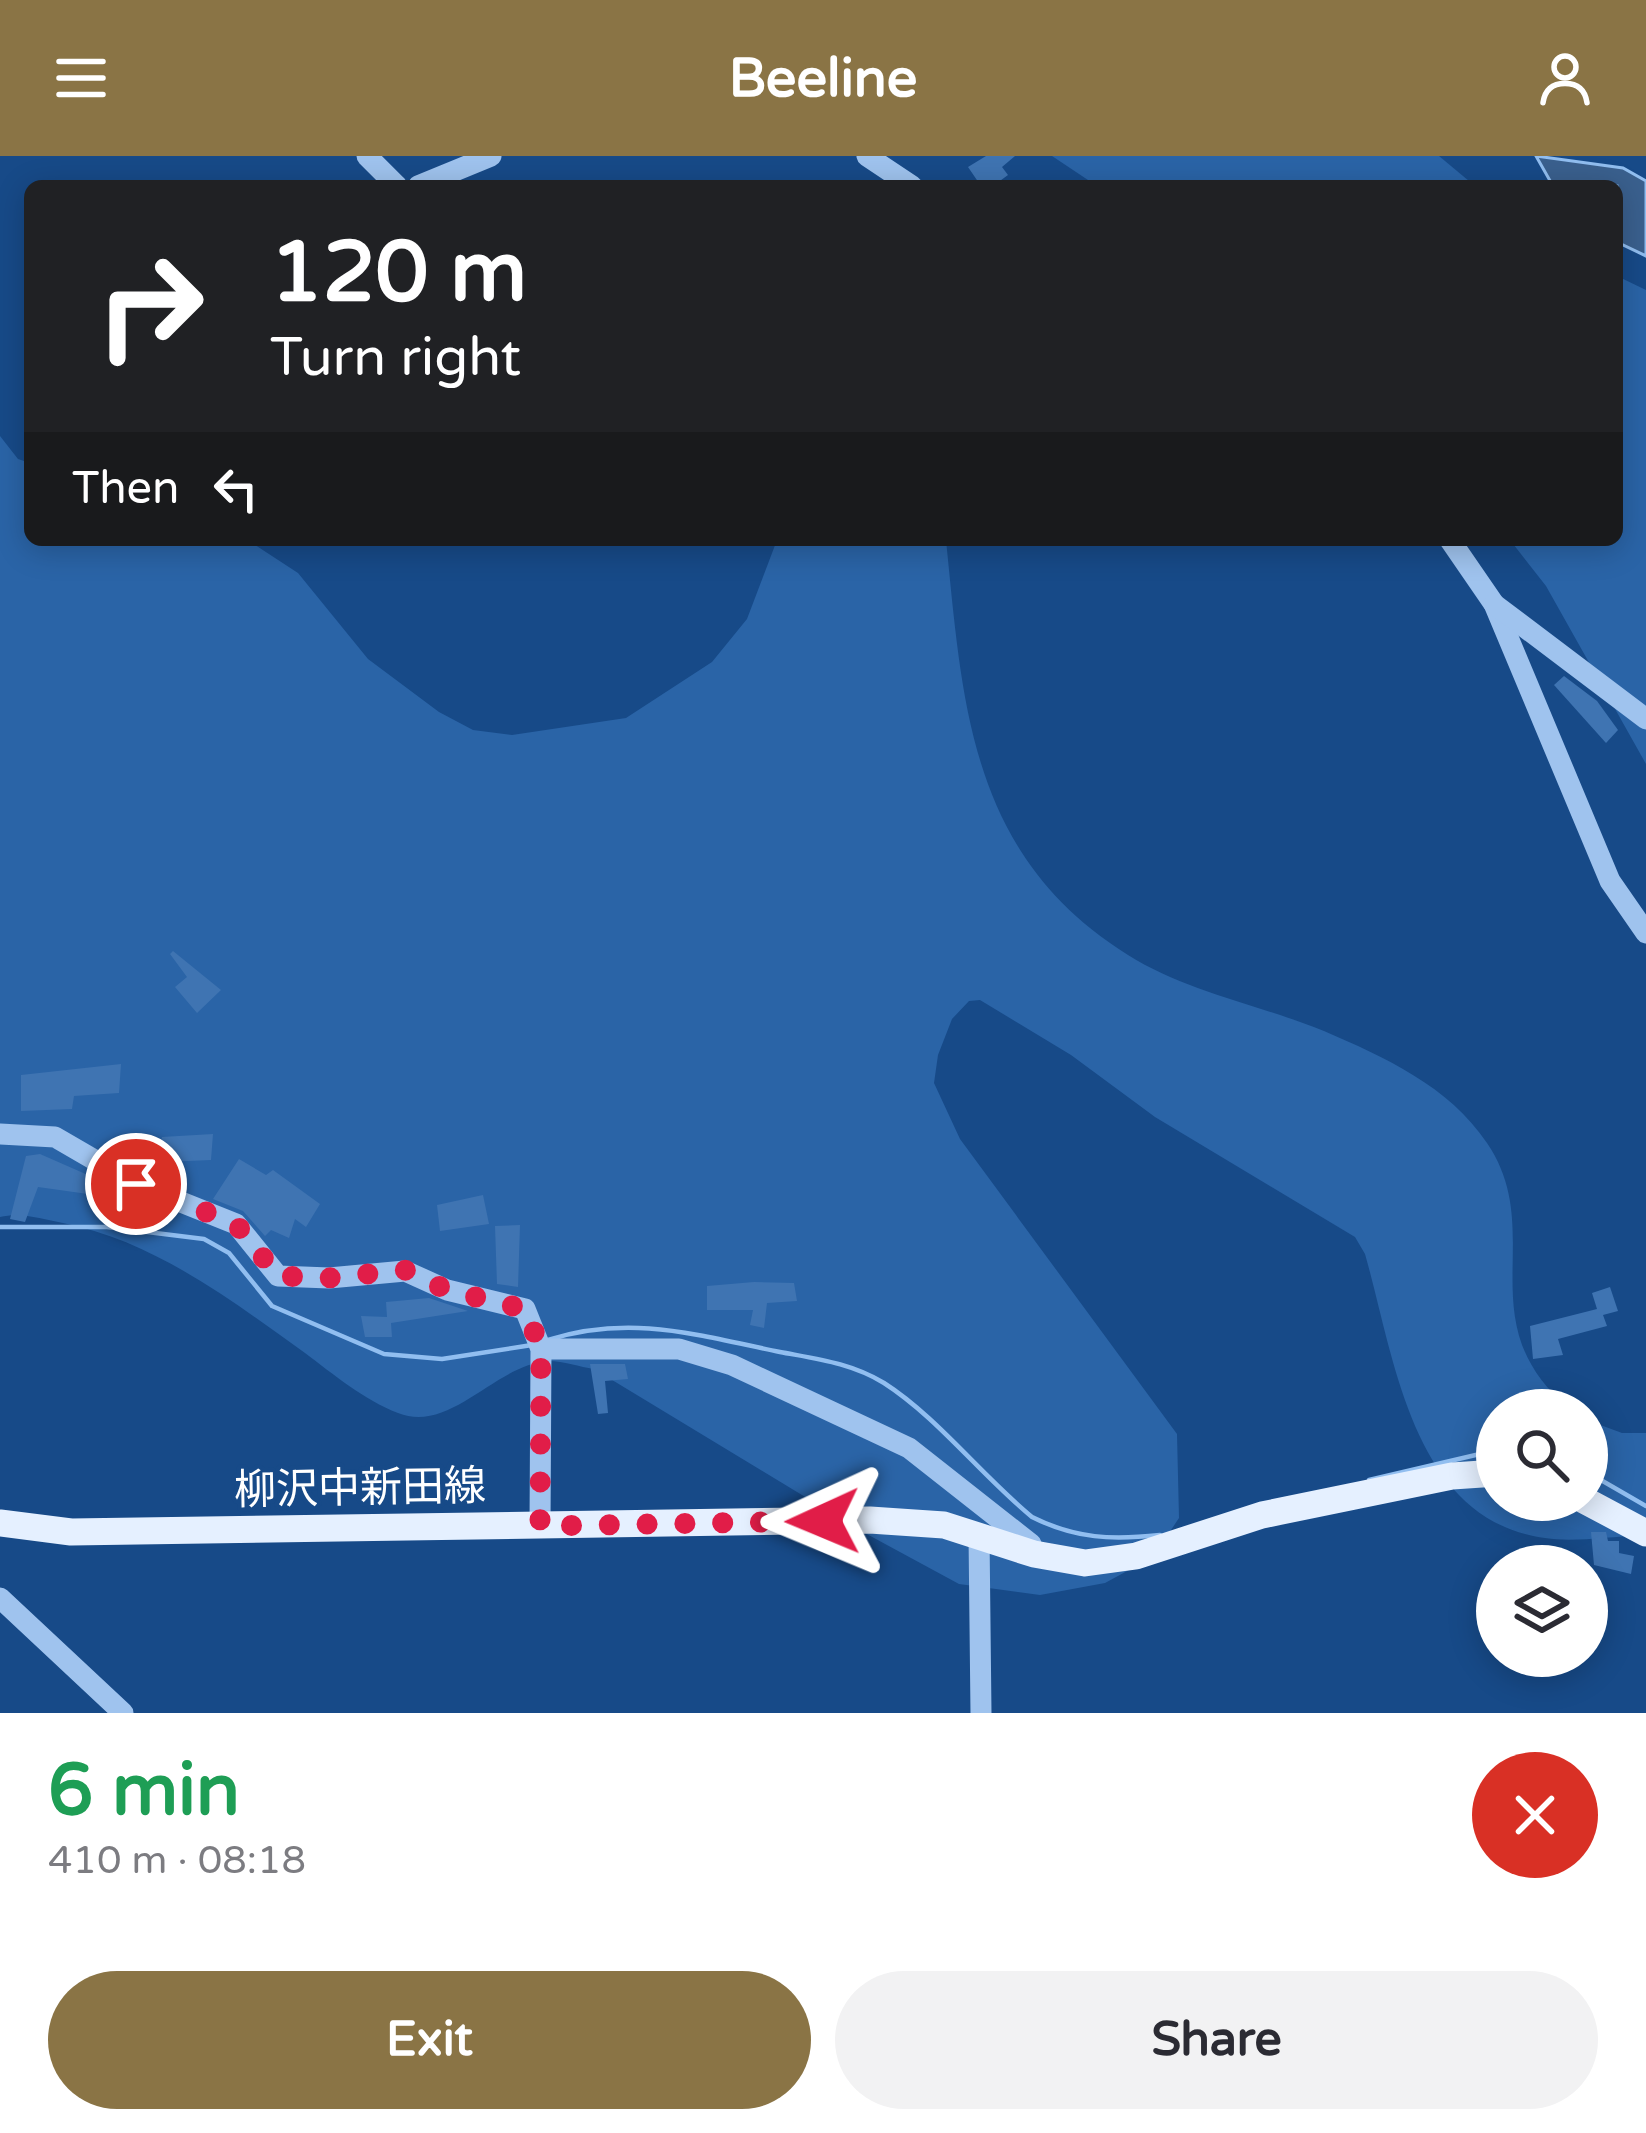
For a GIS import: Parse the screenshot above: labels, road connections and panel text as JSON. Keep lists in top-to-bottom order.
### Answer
{
  "streets": {
    "main road": ["柳沢中新田線"]
  },
  "page": {
    "header": "Beeline",
    "turn": ["120 m", "Turn right"],
    "then": "Then",
    "heading": ["6 min", "410 m · 08:18"],
    "buttons": ["Exit", "Share"]
  }
}
